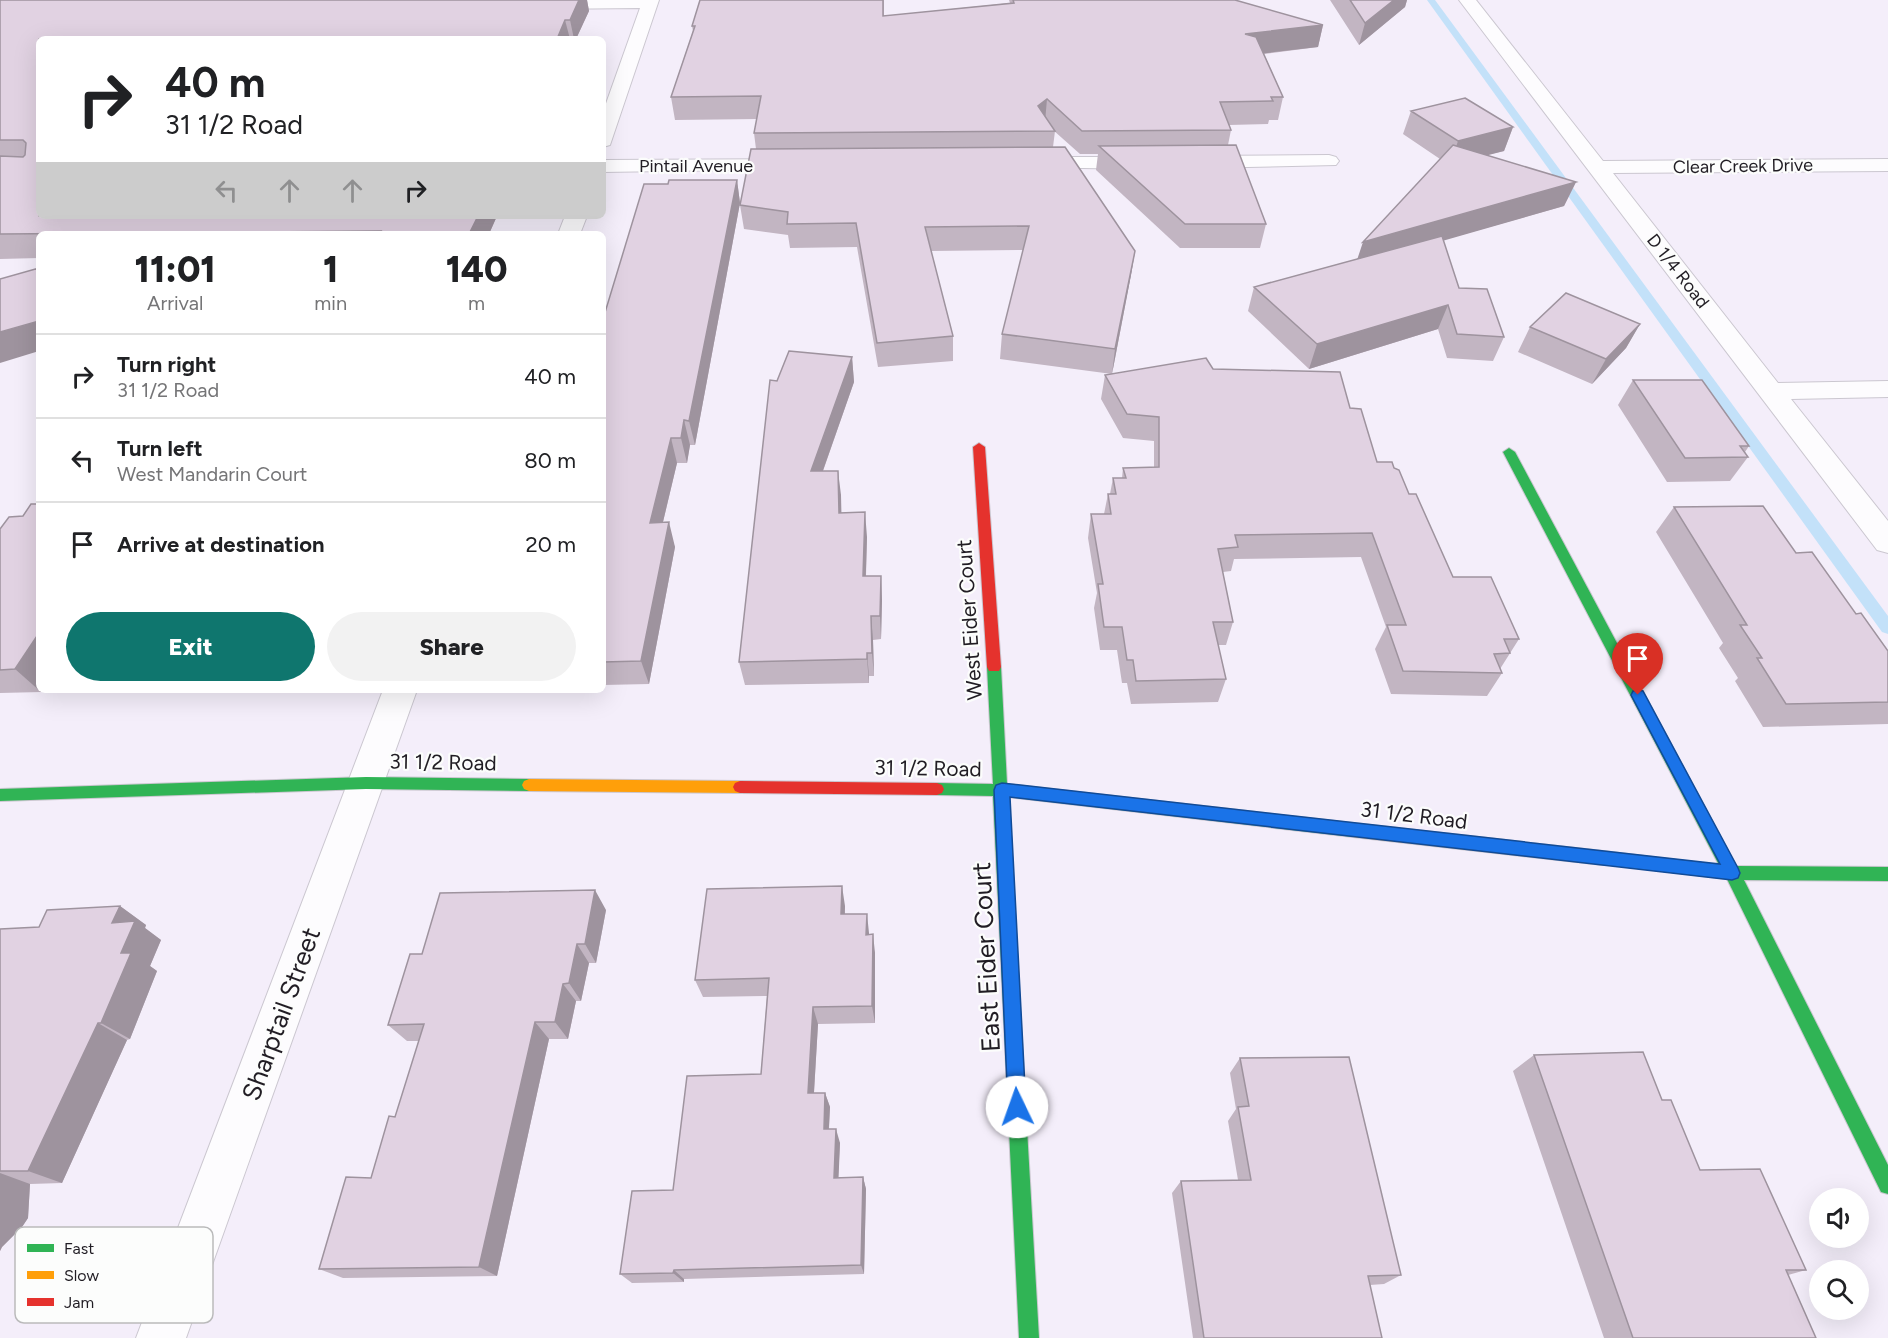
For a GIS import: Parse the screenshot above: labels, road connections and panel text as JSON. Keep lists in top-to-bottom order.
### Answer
{
  "streets": {
    "street": [
      "Pintail Avenue",
      "Clear Creek Drive",
      "D 1/4 Road",
      "West Eider Court",
      "31 1/2 Road",
      "East Eider Court",
      "Sharptail Street"
    ]
  },
  "crossings": [
    ["Clear Creek Drive", "D 1/4 Road"],
    ["West Eider Court", "31 1/2 Road"],
    ["West Eider Court", "East Eider Court"],
    ["31 1/2 Road", "East Eider Court"],
    ["31 1/2 Road", "Sharptail Street"]
  ],
  "legend": ["Fast", "Slow", "Jam"],
  "page": {
    "turn": ["40 m", "31 1/2 Road"],
    "eta": [
      "11:01",
      "Arrival",
      "1",
      "min",
      "140",
      "m"
    ],
    "list": [
      {
        "name": "Turn right",
        "note": "31 1/2 Road",
        "value": "40 m"
      },
      {
        "name": "Turn left",
        "note": "West Mandarin Court",
        "value": "80 m"
      },
      {
        "name": "Arrive at destination",
        "value": "20 m"
      }
    ],
    "buttons": ["Exit", "Share"]
  }
}
